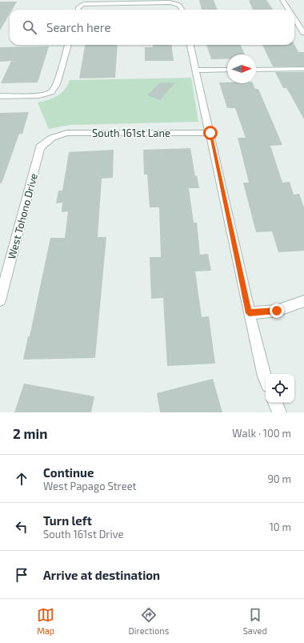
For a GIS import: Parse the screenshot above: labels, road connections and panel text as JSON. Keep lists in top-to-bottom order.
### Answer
{
  "streets": {
    "street": ["South 161st Lane", "West Tohono Drive"]
  },
  "crossings": [
    ["South 161st Lane", "West Tohono Drive"]
  ],
  "north": "right",
  "page": {
    "search": "Search here",
    "heading": ["2 min", "Walk · 100 m"],
    "list": [
      ["Continue", "West Papago Street", "90 m"],
      ["Turn left", "South 161st Drive", "10 m"],
      "Arrive at destination"
    ],
    "nav": ["Map", "Directions", "Saved"]
  }
}
